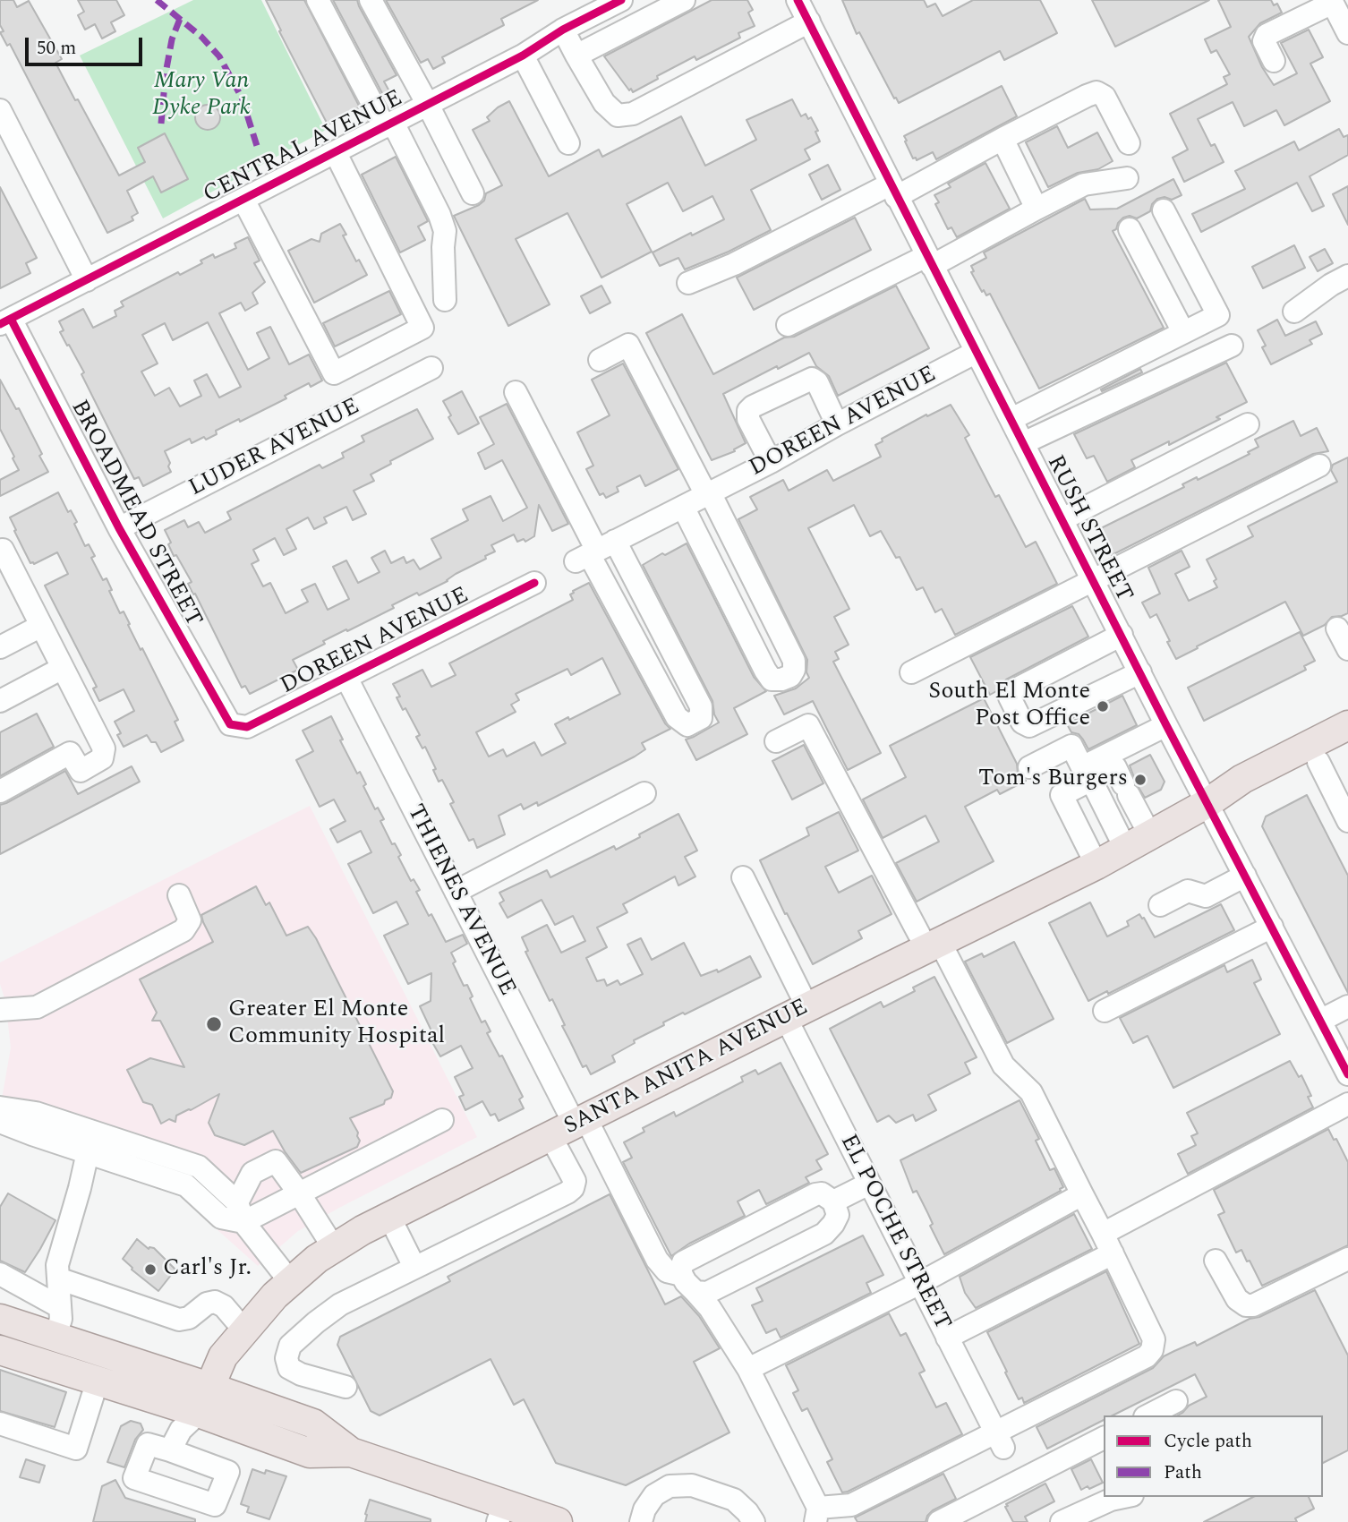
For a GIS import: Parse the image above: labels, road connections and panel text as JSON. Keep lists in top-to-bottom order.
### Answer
{
  "streets": {
    "main road": ["SANTA ANITA AVENUE"],
    "street": [
      "CENTRAL AVENUE",
      "DOREEN AVENUE",
      "LUDER AVENUE",
      "BROADMEAD STREET",
      "RUSH STREET",
      "THIENES AVENUE",
      "EL POCHE STREET"
    ]
  },
  "crossings": [
    ["CENTRAL AVENUE", "BROADMEAD STREET"],
    ["DOREEN AVENUE", "BROADMEAD STREET"],
    ["DOREEN AVENUE", "RUSH STREET"],
    ["DOREEN AVENUE", "THIENES AVENUE"],
    ["LUDER AVENUE", "BROADMEAD STREET"],
    ["RUSH STREET", "SANTA ANITA AVENUE"],
    ["THIENES AVENUE", "SANTA ANITA AVENUE"],
    ["SANTA ANITA AVENUE", "EL POCHE STREET"]
  ],
  "parks": ["Mary Van Dyke Park"],
  "places": [
    "South El Monte Post Office",
    "Tom's Burgers",
    "Greater El Monte Community Hospital",
    "Carl's Jr."
  ],
  "legend": ["Cycle path", "Path"],
  "scale_bar": "50 m"
}
